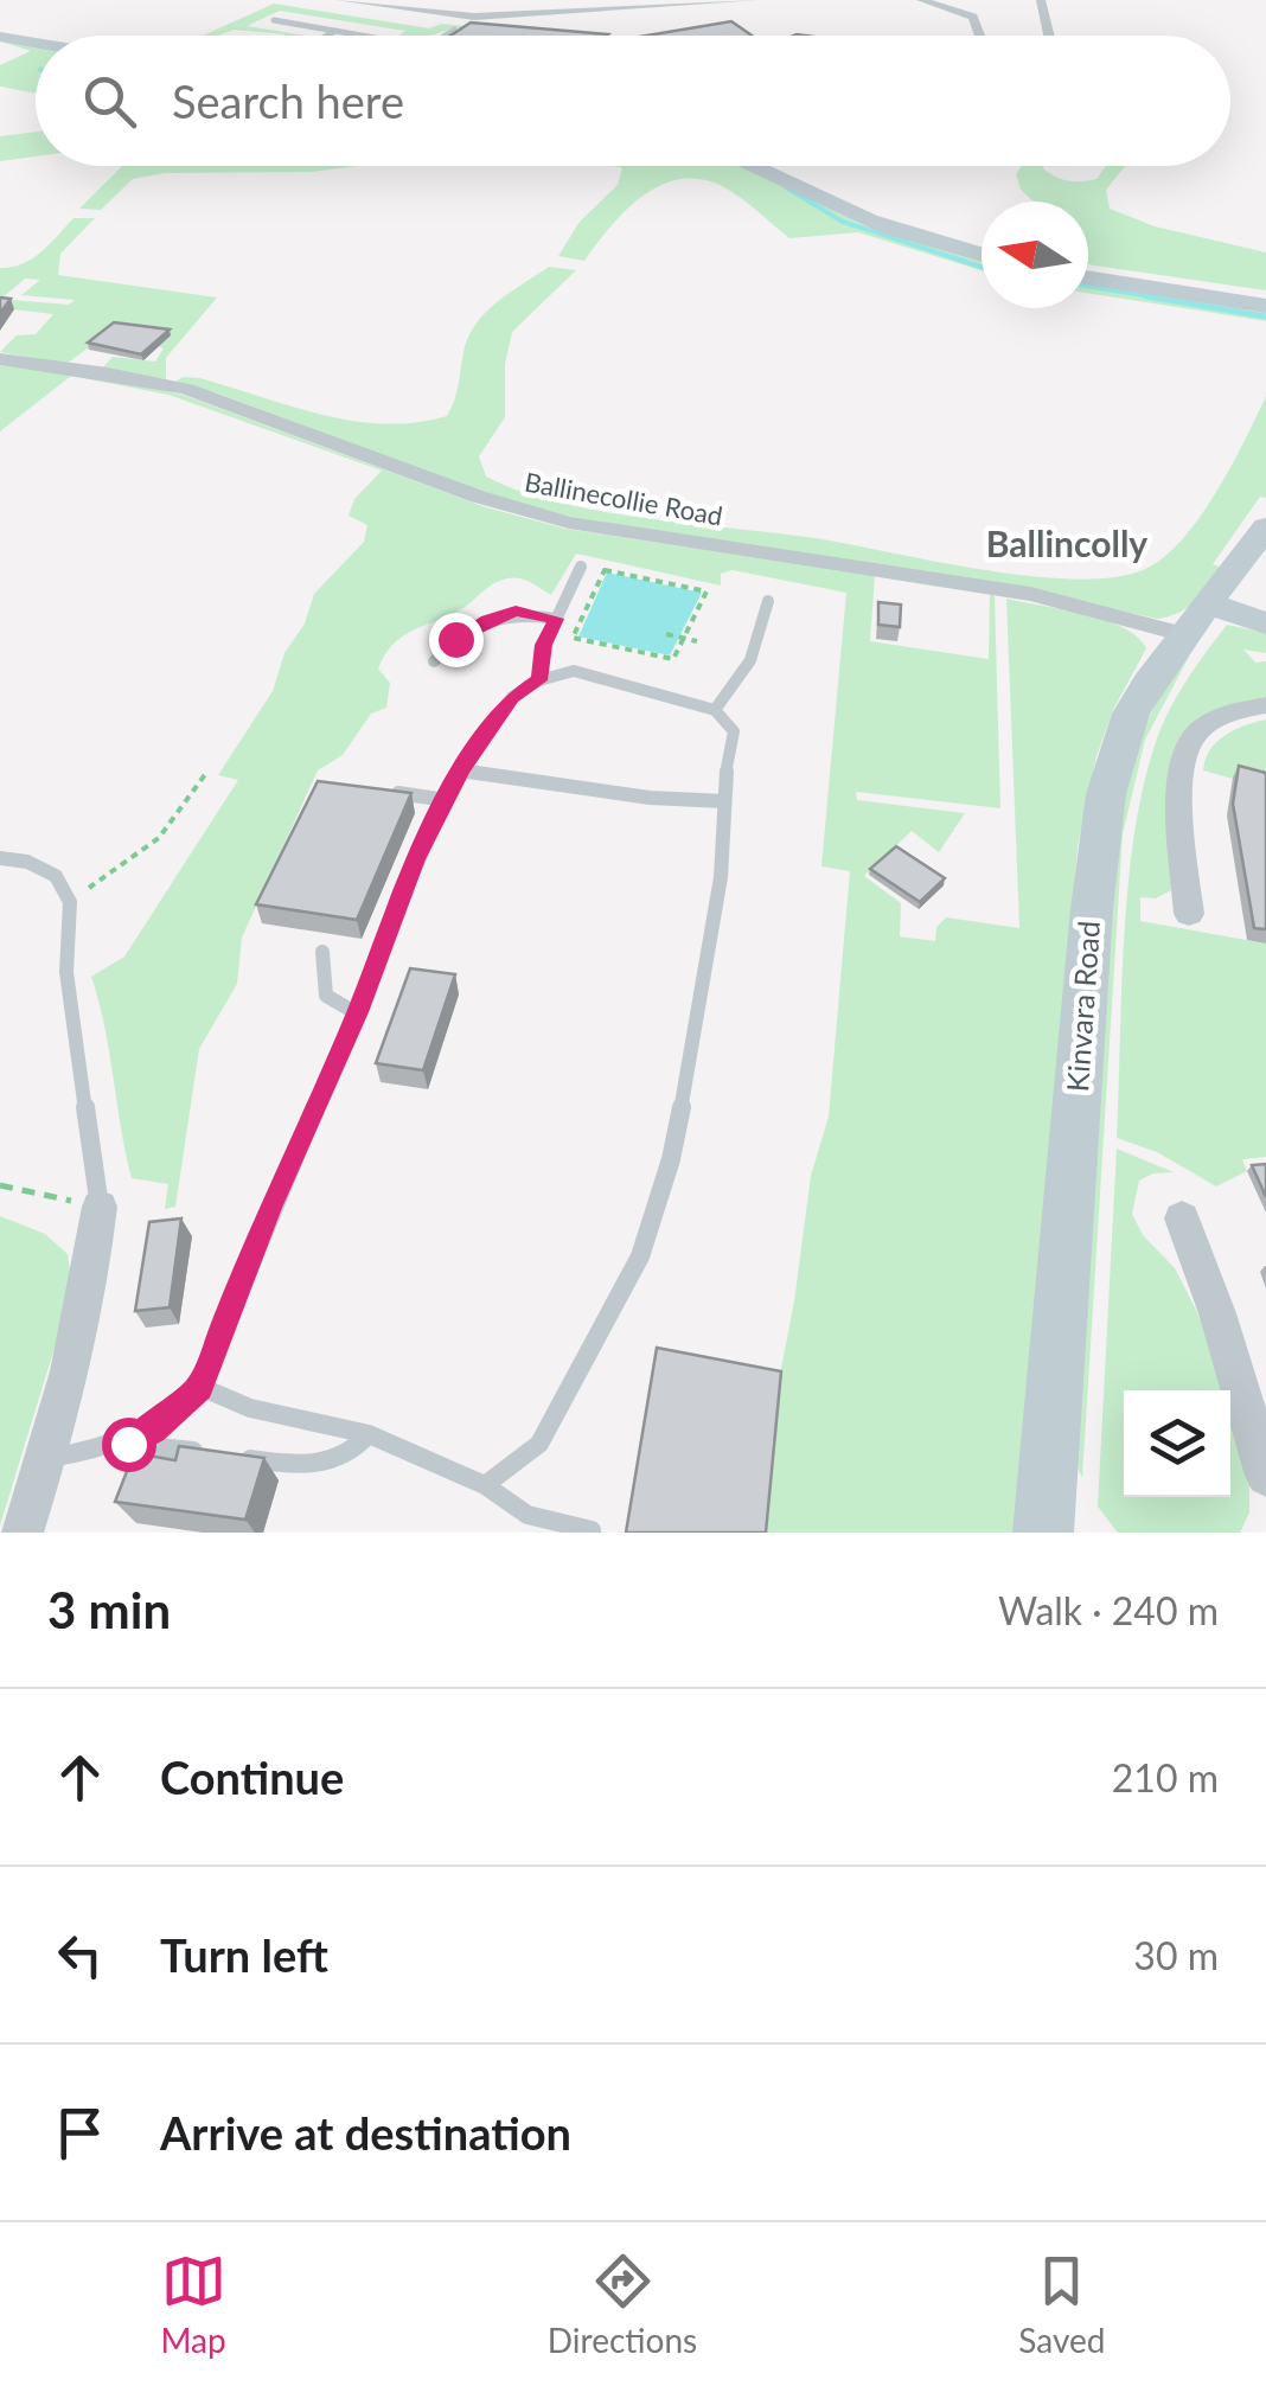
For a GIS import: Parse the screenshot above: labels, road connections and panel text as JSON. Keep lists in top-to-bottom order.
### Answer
{
  "streets": {
    "main road": ["Kinvara Road"],
    "street": ["Ballinecollie Road"]
  },
  "crossings": [
    ["Ballinecollie Road", "Kinvara Road"]
  ],
  "districts": ["Ballincolly"],
  "north": "left",
  "page": {
    "search": "Search here",
    "heading": ["3 min", "Walk · 240 m"],
    "list": [
      ["Continue", "210 m"],
      ["Turn left", "30 m"],
      "Arrive at destination"
    ],
    "nav": ["Map", "Directions", "Saved"]
  }
}
